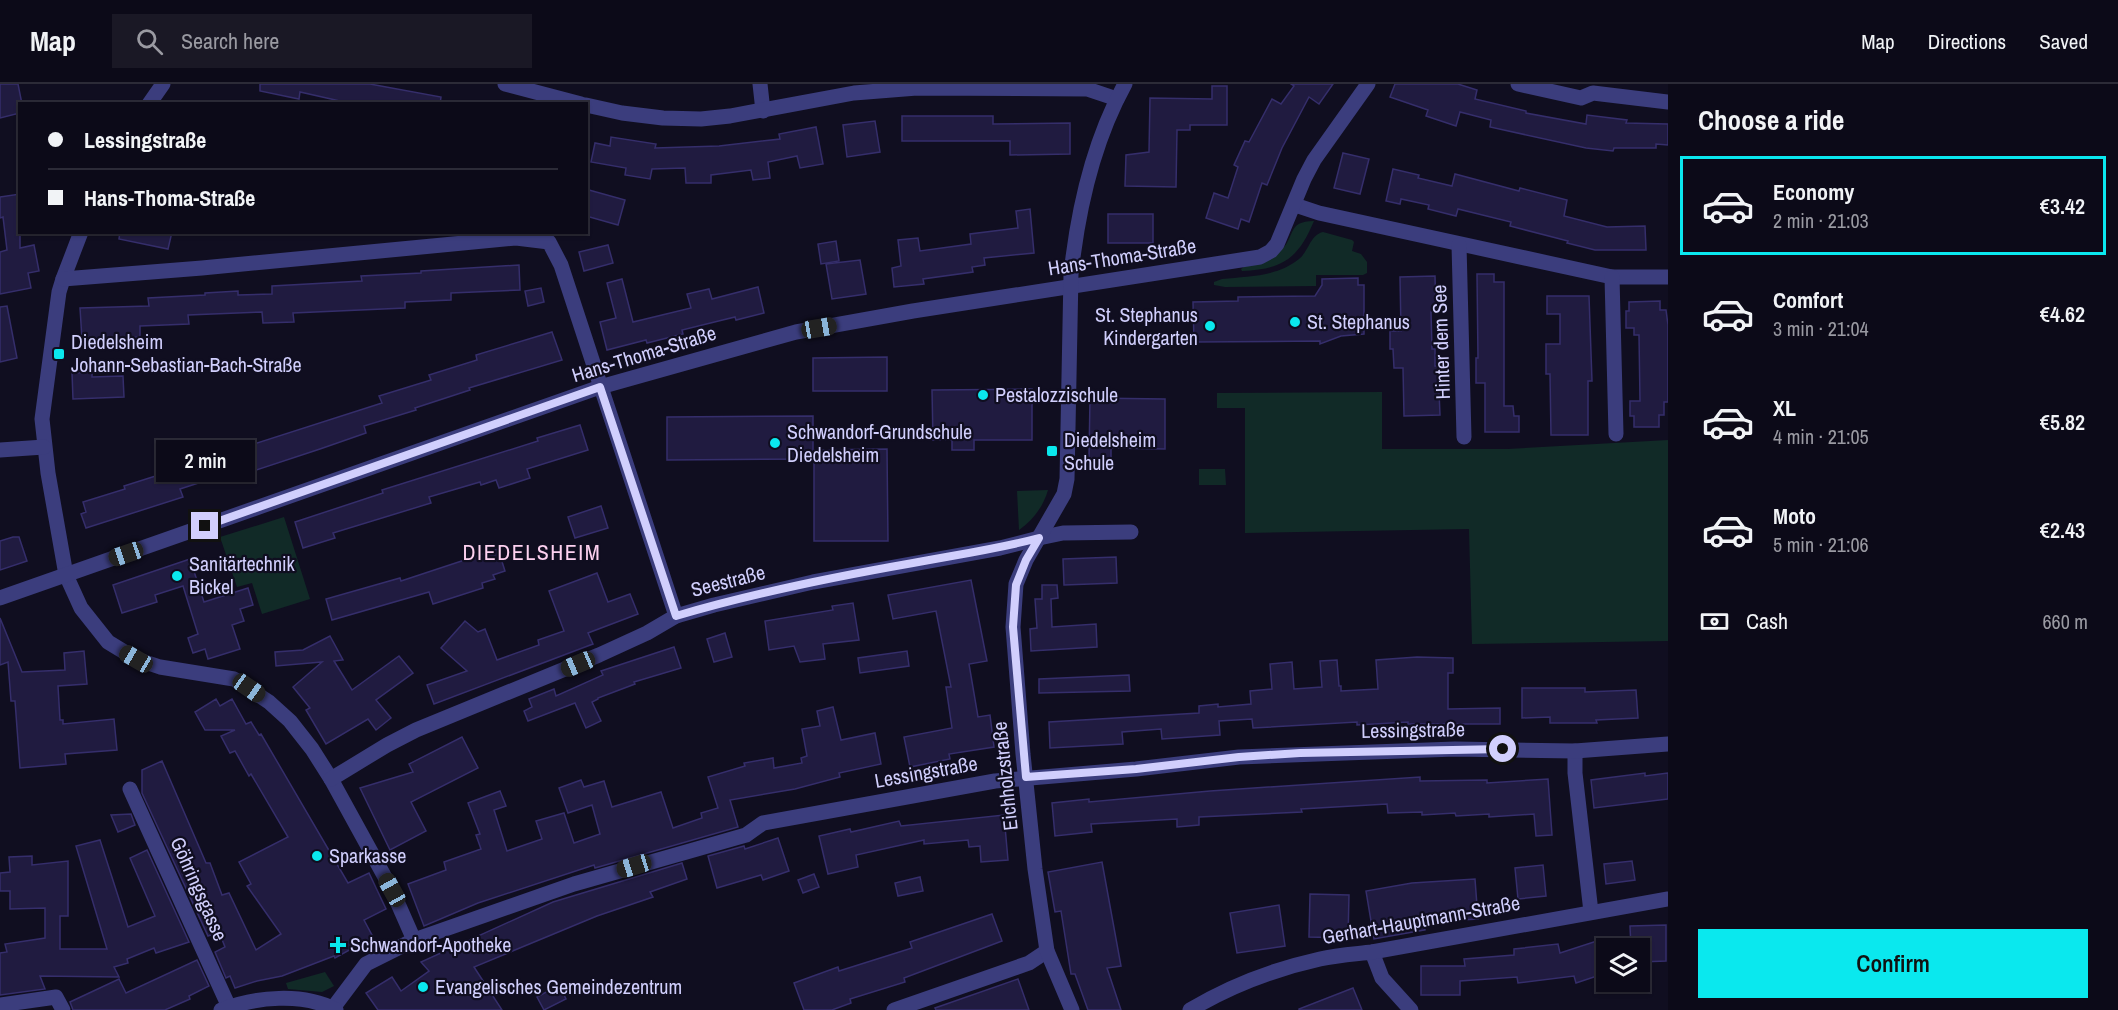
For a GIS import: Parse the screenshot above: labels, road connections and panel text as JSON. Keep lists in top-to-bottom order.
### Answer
{
  "streets": {
    "street": [
      "Hans-Thoma-Straße",
      "Hinter dem See",
      "Seestraße",
      "Lessingstraße",
      "Eichholzstraße",
      "Göhringsgasse",
      "Gerhart-Hauptmann-Straße"
    ]
  },
  "crossings": [
    ["Hans-Thoma-Straße", "Eichholzstraße"],
    ["Seestraße", "Eichholzstraße"],
    ["Lessingstraße", "Eichholzstraße"]
  ],
  "districts": ["DIEDELSHEIM"],
  "places": {
    "other": [
      "St. Stephanus",
      "St. Stephanus Kindergarten",
      "Pestalozzischule",
      "Schwandorf-Grundschule Diedelsheim",
      "Sanitärtechnik Bickel",
      "Sparkasse",
      "Evangelisches Gemeindezentrum"
    ],
    "transit": ["Diedelsheim Johann-Sebastian-Bach-Straße", "Diedelsheim Schule"],
    "health": ["Schwandorf-Apotheke"]
  },
  "page": {
    "header": "Map",
    "search": "Search here",
    "nav": ["Map", "Directions", "Saved"],
    "heading": "Choose a ride",
    "banner": ["Lessingstraße", "Hans-Thoma-Straße"],
    "list": [
      {
        "name": "Economy",
        "note": "2 min · 21:03",
        "value": "€3.42"
      },
      {
        "name": "Comfort",
        "note": "3 min · 21:04",
        "value": "€4.62"
      },
      {
        "name": "XL",
        "note": "4 min · 21:05",
        "value": "€5.82"
      },
      {
        "name": "Moto",
        "note": "5 min · 21:06",
        "value": "€2.43"
      }
    ],
    "bubble": "2 min",
    "pay": ["Cash", "660 m"],
    "buttons": "Confirm"
  }
}
